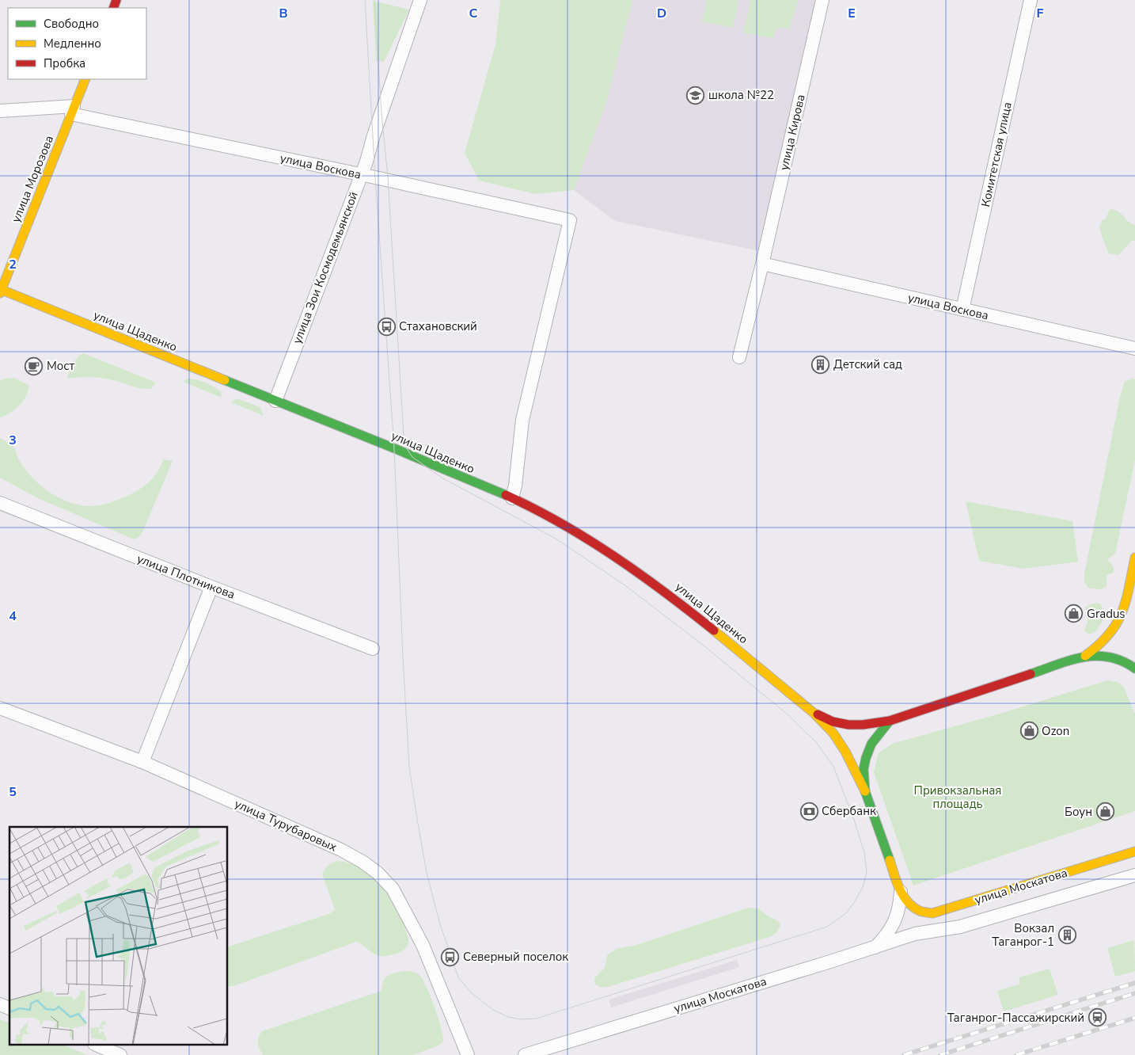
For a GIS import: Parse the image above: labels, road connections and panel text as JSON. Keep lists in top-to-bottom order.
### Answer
{
  "streets": {
    "main road": ["улица Морозова", "улица Щаденко", "улица Москатова"],
    "street": [
      "улица Кирова",
      "Комитетская улица",
      "улица Воскова",
      "улица Зои Космодемьянской",
      "улица Плотникова",
      "улица Турубаровых"
    ]
  },
  "crossings": [
    ["улица Кирова", "улица Воскова"],
    ["Комитетская улица", "улица Воскова"],
    ["улица Воскова", "улица Морозова"],
    ["улица Воскова", "улица Зои Космодемьянской"],
    ["улица Воскова", "улица Щаденко"],
    ["улица Морозова", "улица Щаденко"],
    ["улица Зои Космодемьянской", "улица Щаденко"]
  ],
  "parks": ["Привокзальная площадь"],
  "places": {
    "school or university": ["школа №22"],
    "bus stop": ["Стахановский", "Северный поселок"],
    "building": ["Детский сад", "Вокзал Таганрог-1"],
    "cafe": ["Мост"],
    "shop": ["Gradus", "Ozon", "Боун"],
    "bank": ["Сбербанк"],
    "station": ["Таганрог-Пассажирский"]
  },
  "legend": ["Свободно", "Медленно", "Пробка"],
  "grid": {
    "columns": [
      "B",
      "C",
      "D",
      "E",
      "F"
    ],
    "rows": [
      "2",
      "3",
      "4",
      "5"
    ]
  }
}
